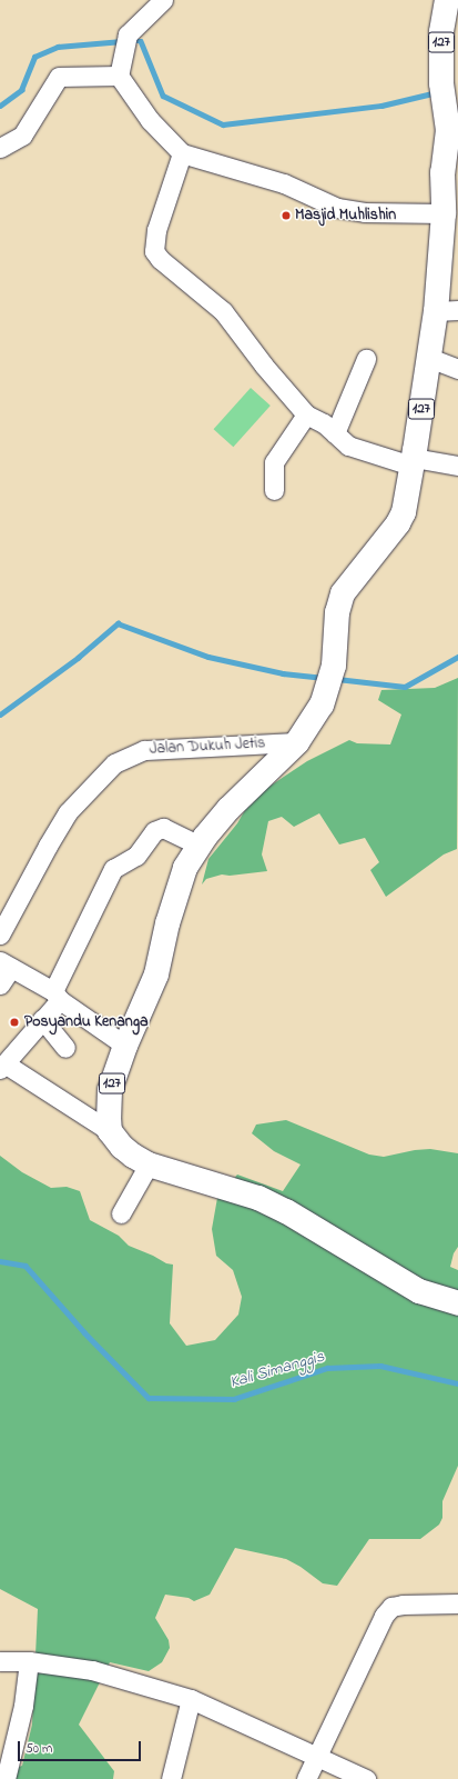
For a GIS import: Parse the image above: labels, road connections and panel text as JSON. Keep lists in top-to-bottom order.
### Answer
{
  "streets": {
    "main road": ["127"],
    "street": ["Jalan Dukuh Jetis"]
  },
  "crossings": [
    ["127", "Jalan Dukuh Jetis"]
  ],
  "water": ["Kali Simanggis"],
  "places": ["Masjid Muhlishin", "Posyandu Kenanga"],
  "scale_bar": "50 m"
}
